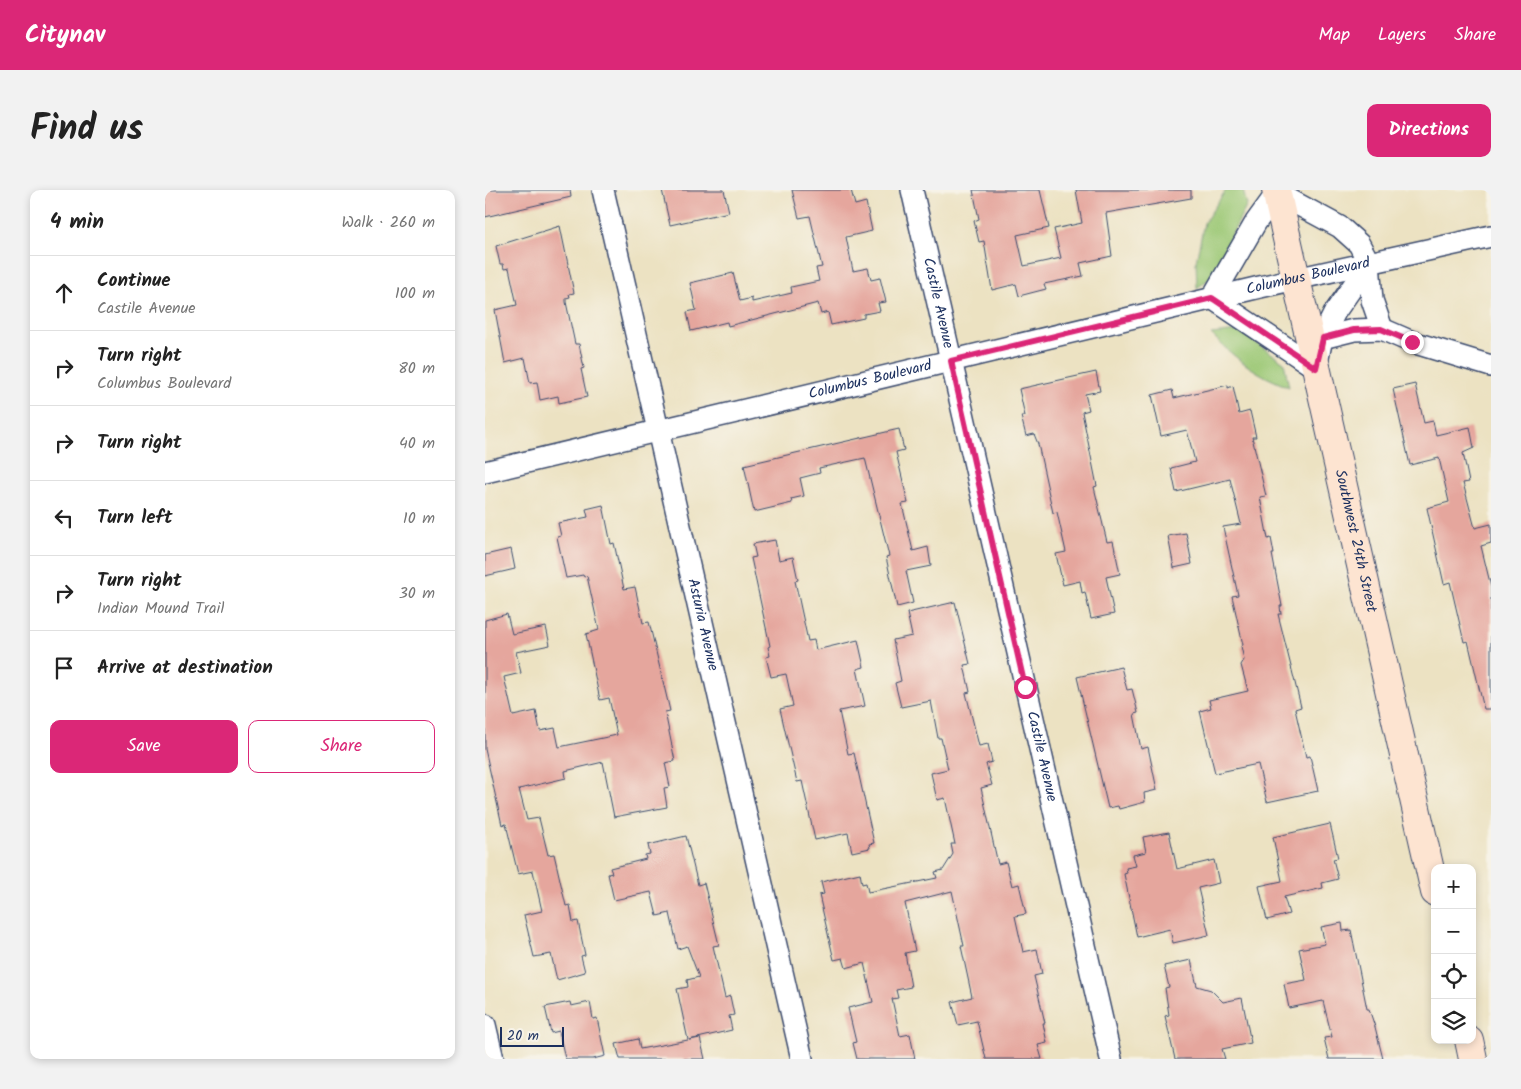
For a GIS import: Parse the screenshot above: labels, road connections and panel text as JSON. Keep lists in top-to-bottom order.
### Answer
{
  "streets": {
    "street": [
      "Columbus Boulevard",
      "Castile Avenue",
      "Southwest 24th Street",
      "Asturia Avenue"
    ]
  },
  "crossings": [
    ["Columbus Boulevard", "Castile Avenue"],
    ["Columbus Boulevard", "Southwest 24th Street"],
    ["Columbus Boulevard", "Asturia Avenue"]
  ],
  "scale_bar": "20 m",
  "page": {
    "header": "Citynav",
    "nav": ["Map", "Layers", "Share"],
    "title": "Find us",
    "buttons": [
      "Directions",
      ["Save", "Share"]
    ],
    "heading": ["4 min", "Walk · 260 m"],
    "list": [
      ["Continue", "Castile Avenue", "100 m"],
      ["Turn right", "Columbus Boulevard", "80 m"],
      ["Turn right", "40 m"],
      ["Turn left", "10 m"],
      ["Turn right", "Indian Mound Trail", "30 m"],
      "Arrive at destination"
    ],
    "map_buttons": ["+", "−"],
    "scale": "20 m"
  }
}
